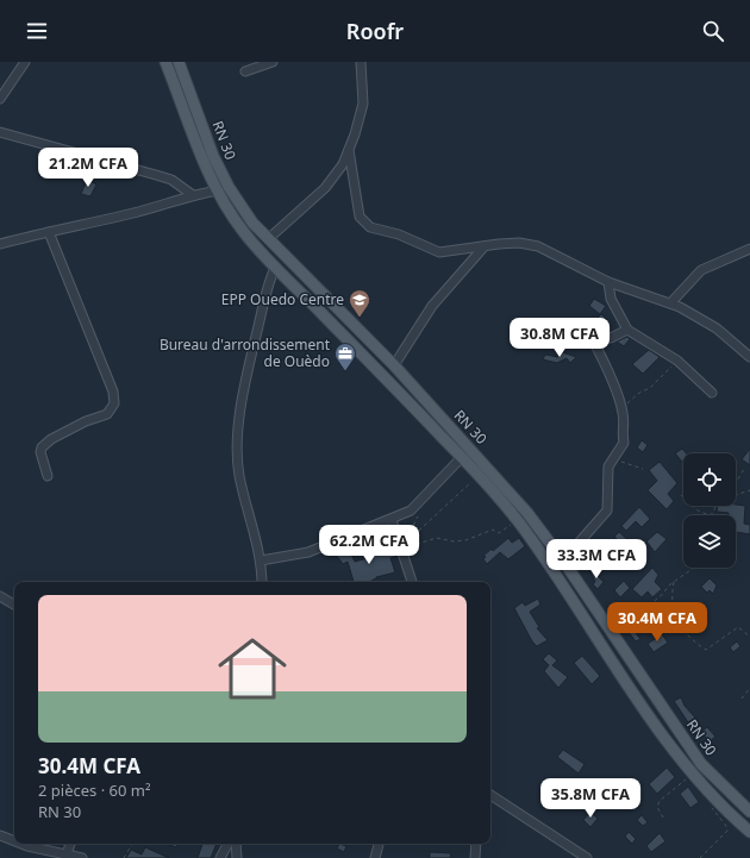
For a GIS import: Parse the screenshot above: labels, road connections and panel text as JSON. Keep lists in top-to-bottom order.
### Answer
{
  "streets": {
    "main road": ["RN 30"]
  },
  "places": {
    "school or university": ["EPP Ouedo Centre"],
    "office": ["Bureau d'arrondissement de Ouèdo"]
  },
  "page": {
    "header": "Roofr",
    "price": [
      "21.2M CFA",
      "30.8M CFA",
      "62.2M CFA",
      "33.3M CFA",
      "30.4M CFA",
      "35.8M CFA"
    ],
    "list": [
      {
        "name": "30.4M CFA",
        "note": "2 pièces · 60 m² · RN 30"
      }
    ]
  }
}
